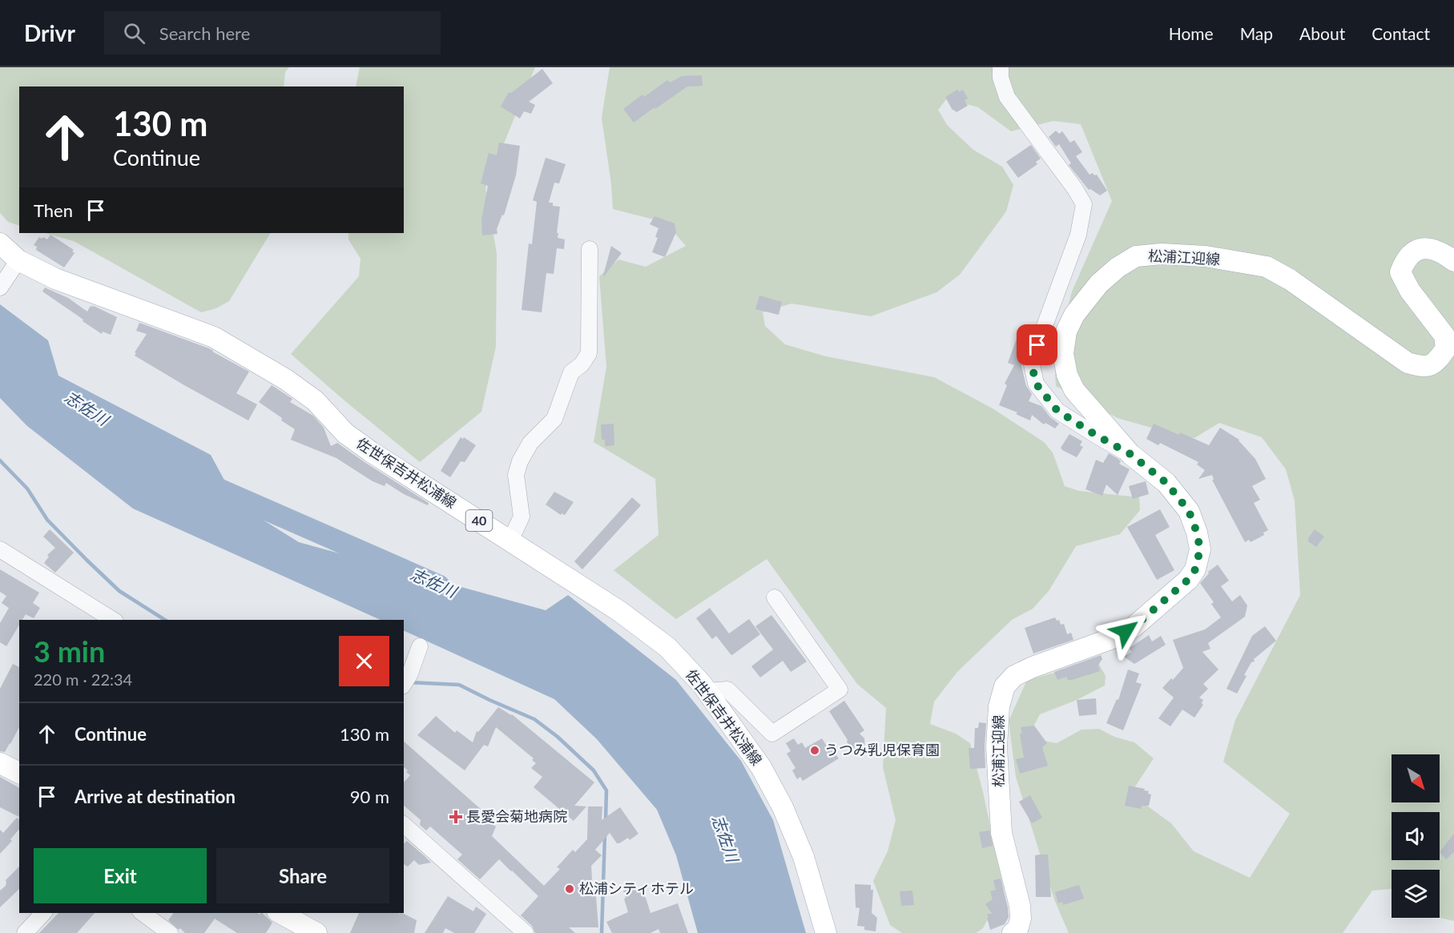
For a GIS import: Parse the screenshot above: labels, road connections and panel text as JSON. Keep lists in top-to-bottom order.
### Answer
{
  "streets": {
    "main road": ["松浦江迎線", "佐世保吉井松浦線", "40"]
  },
  "water": ["志佐川"],
  "places": {
    "other": ["うつみ乳児保育園", "松浦シティホテル"],
    "health": ["長愛会菊地病院"]
  },
  "north": "bottom right",
  "page": {
    "header": "Drivr",
    "search": "Search here",
    "nav": [
      "Home",
      "Map",
      "About",
      "Contact"
    ],
    "turn": ["130 m", "Continue"],
    "then": "Then",
    "heading": ["3 min", "220 m · 22:34"],
    "list": [
      {
        "name": "Continue",
        "value": "130 m"
      },
      {
        "name": "Arrive at destination",
        "value": "90 m"
      }
    ],
    "buttons": ["Exit", "Share"]
  }
}
